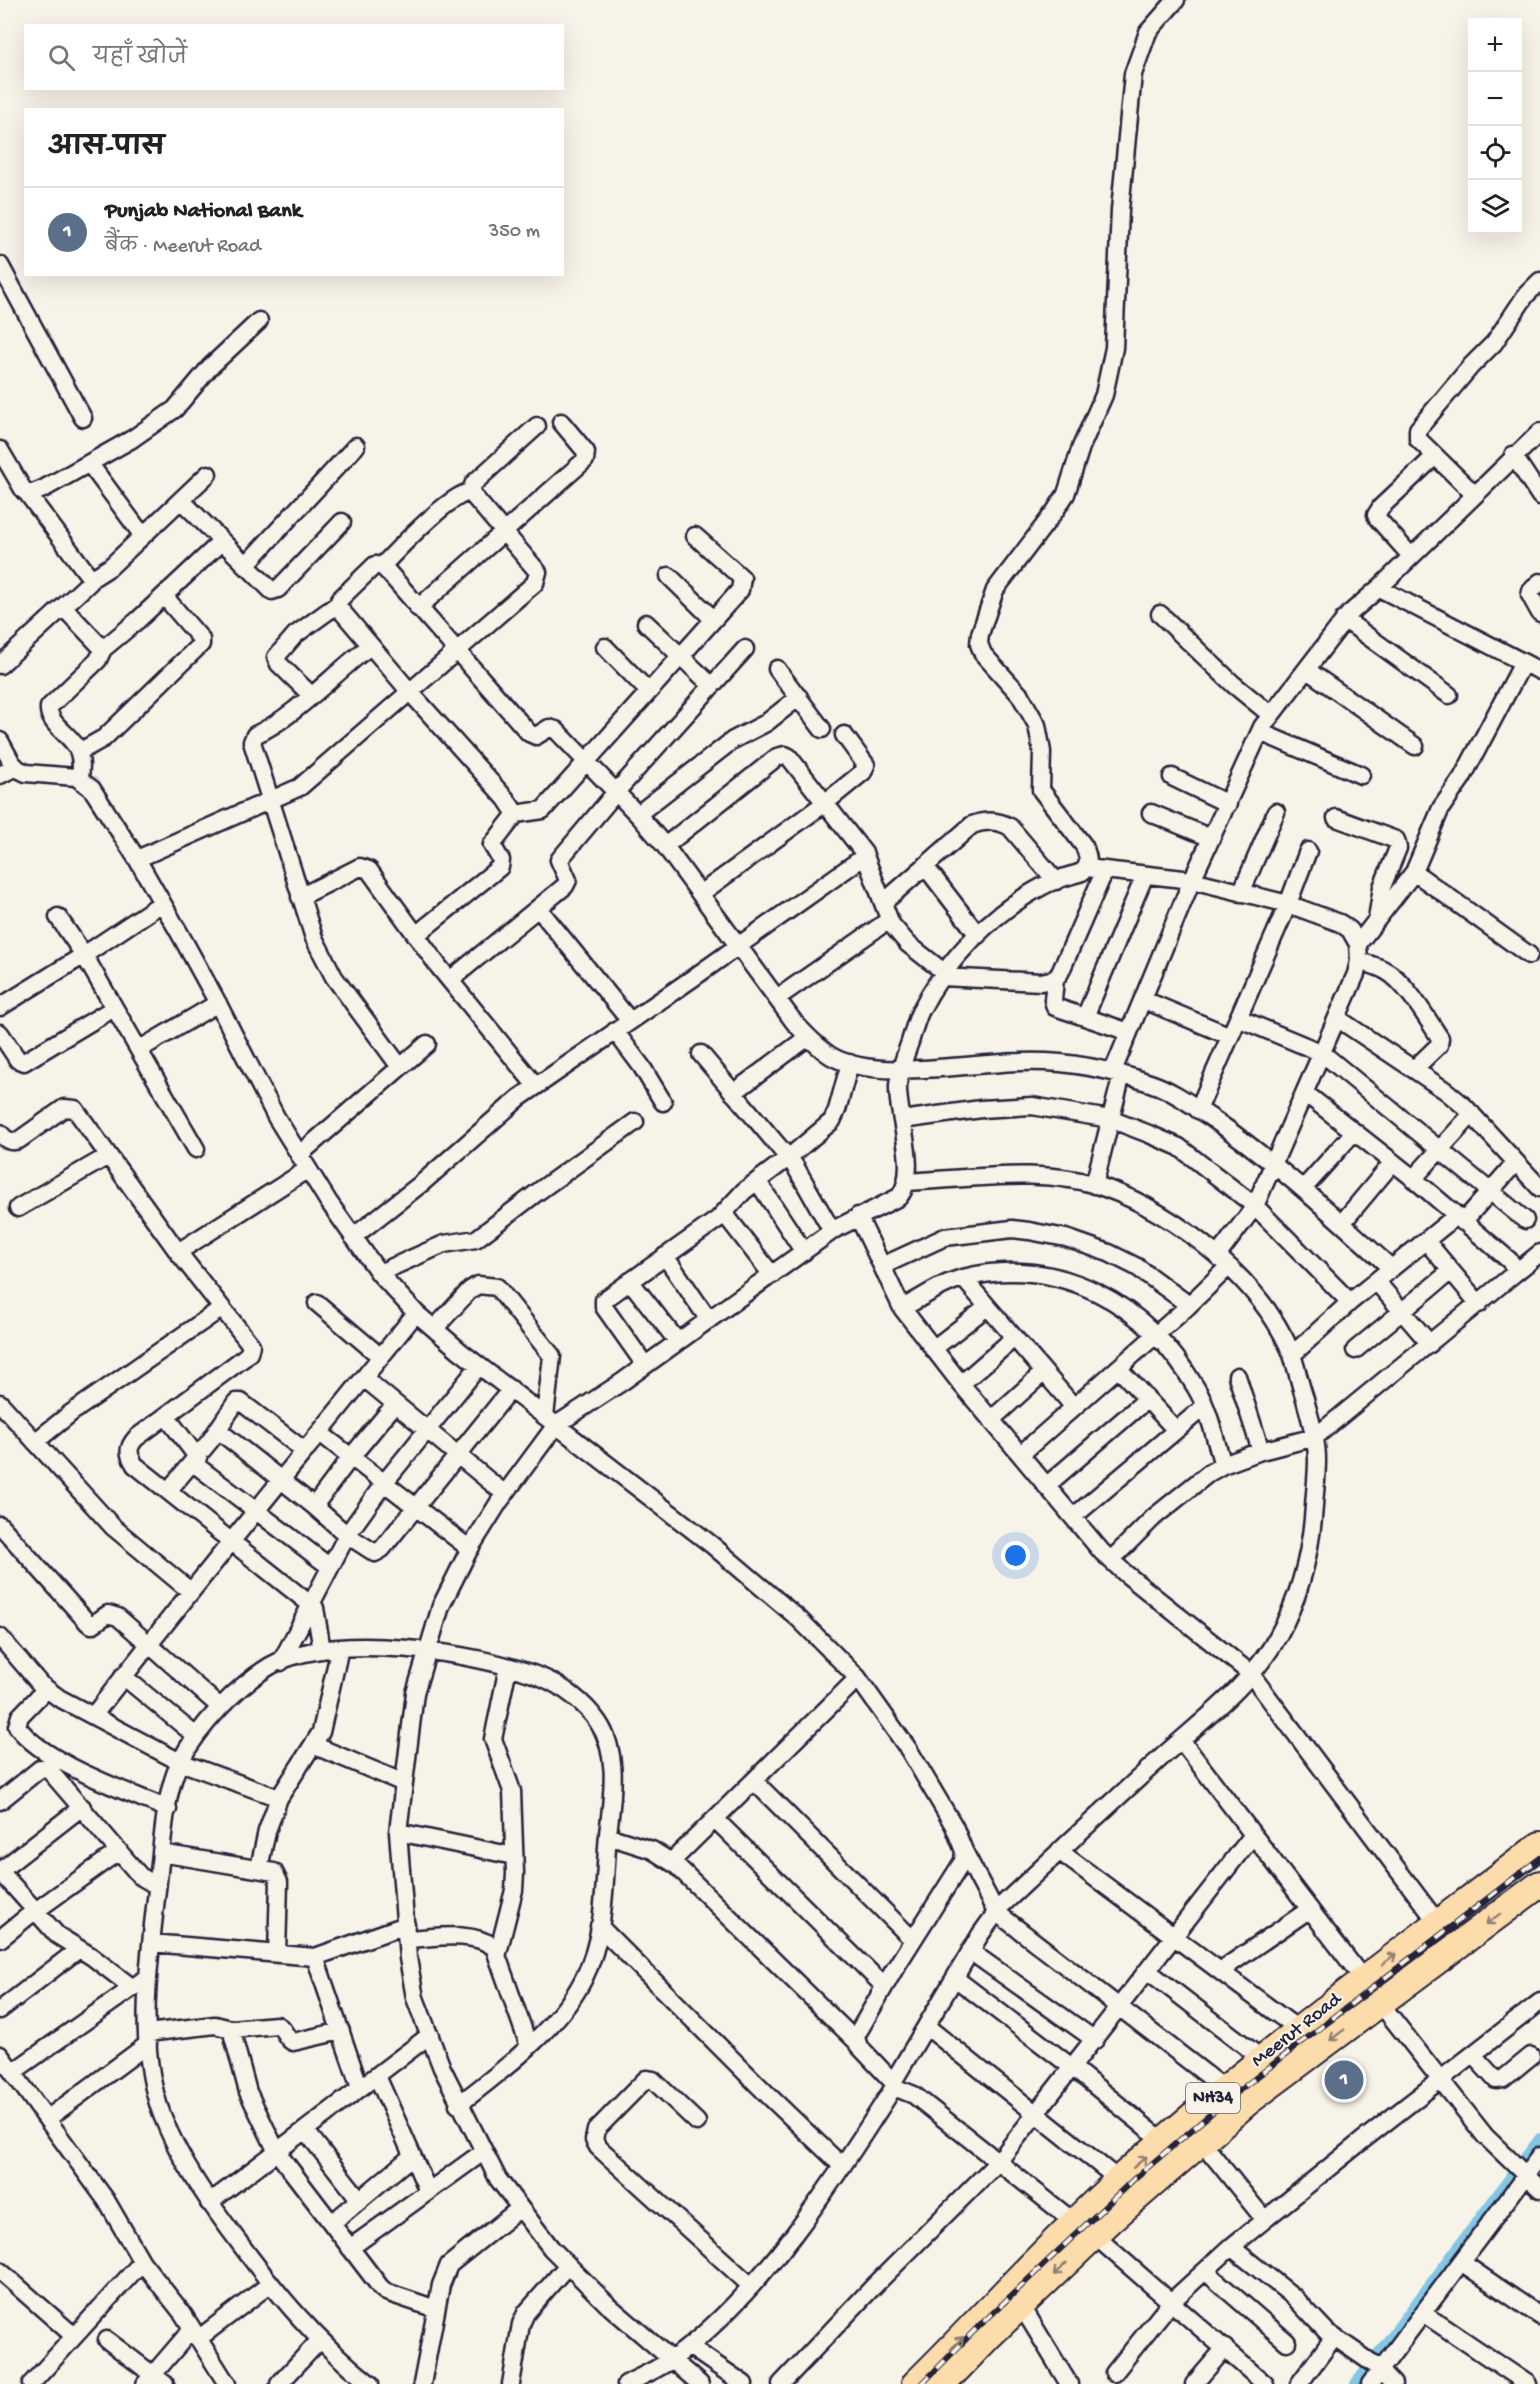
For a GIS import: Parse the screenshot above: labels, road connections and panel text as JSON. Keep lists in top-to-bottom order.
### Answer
{
  "streets": {
    "highway": ["Meerut Road", "NH34"]
  },
  "page": {
    "map_buttons": ["+", "−"],
    "search": "यहाँ खोजें",
    "heading": "आस-पास",
    "list": [
      {
        "mark": "1",
        "name": "Punjab National Bank",
        "note": "बैंक · Meerut Road",
        "value": "350 m"
      }
    ],
    "pins": "1"
  }
}
